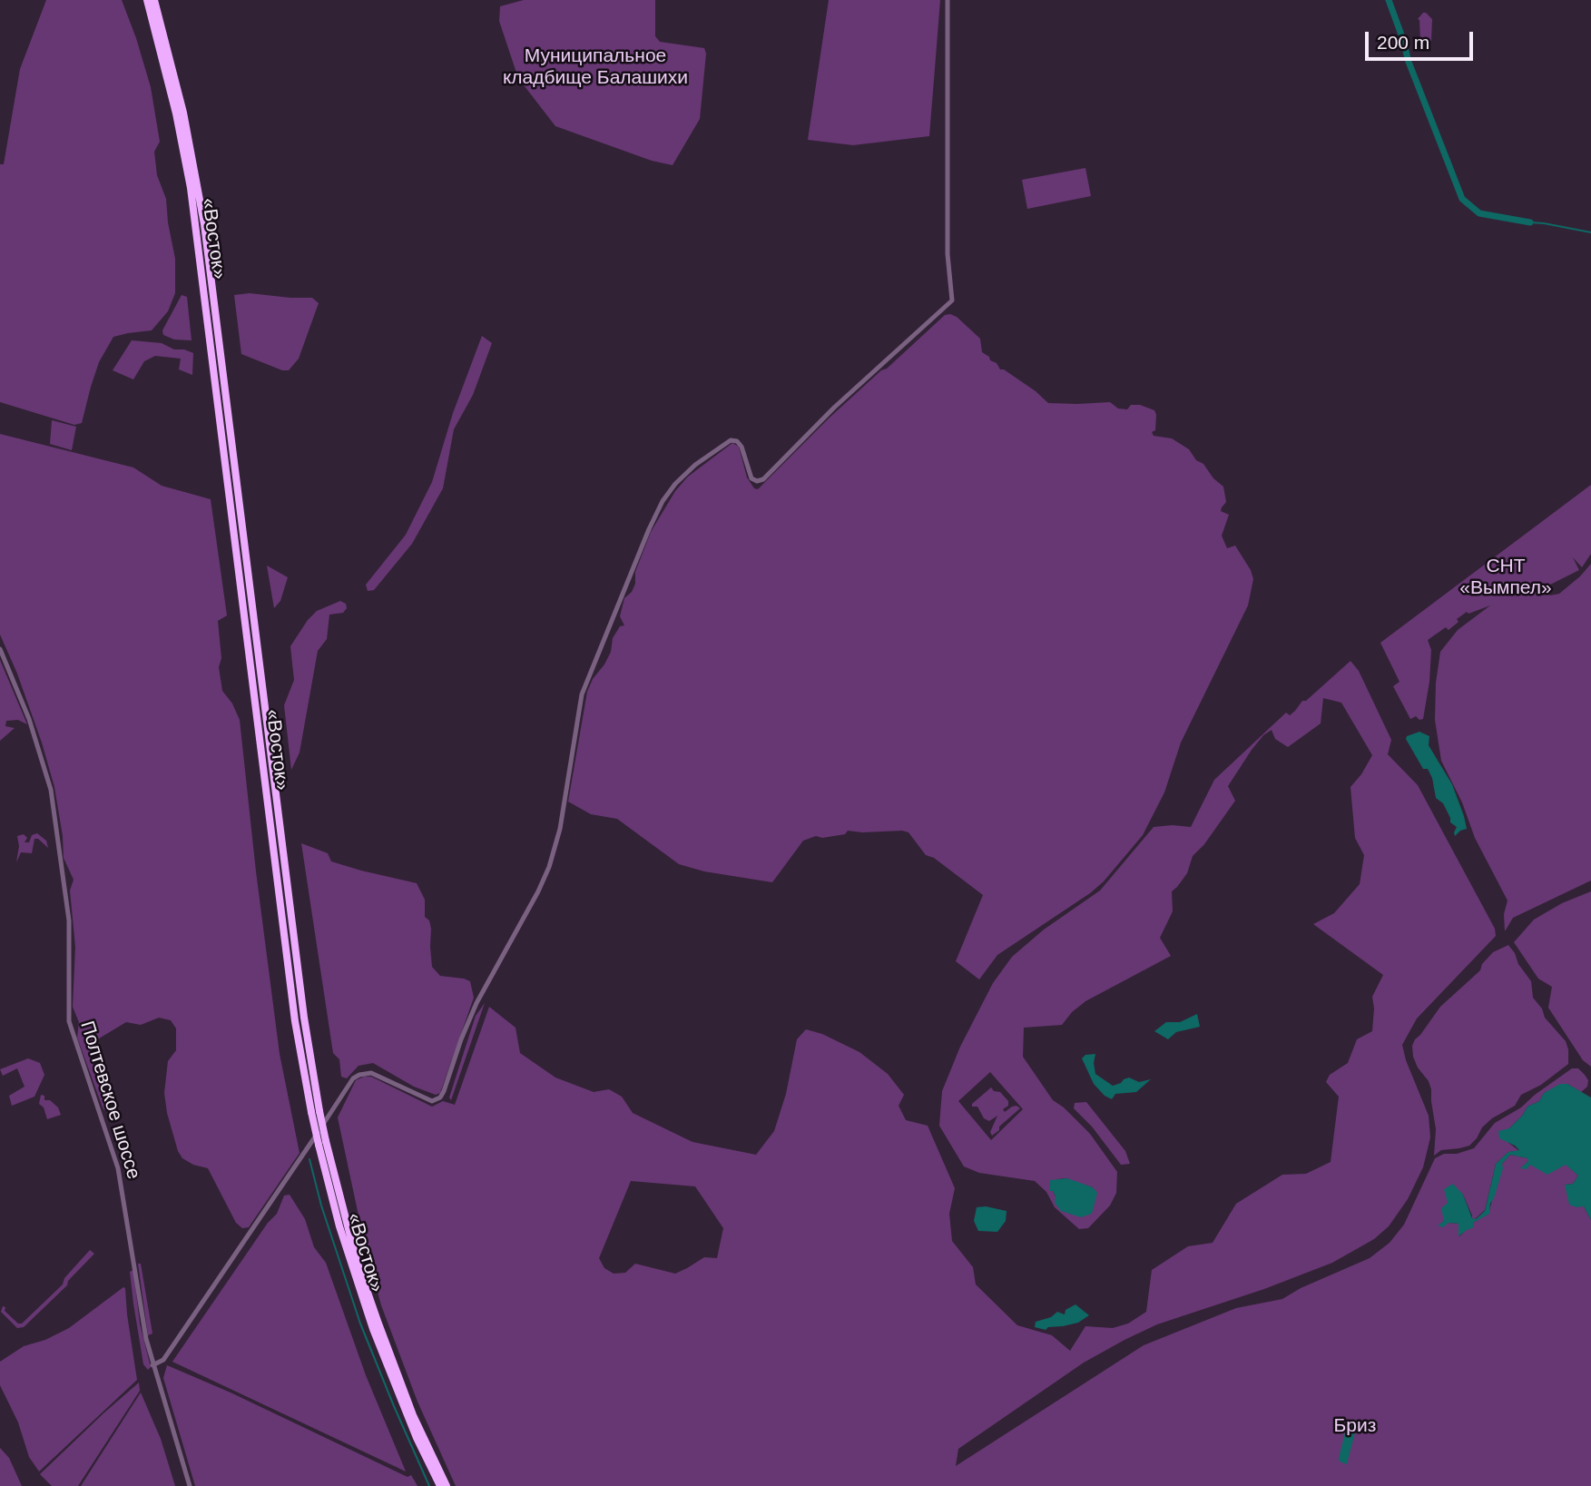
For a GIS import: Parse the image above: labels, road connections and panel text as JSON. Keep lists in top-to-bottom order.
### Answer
{
  "streets": {
    "highway": ["«Восток»"],
    "street": ["Полтевское шоссе"]
  },
  "parks": ["Муниципальное кладбище Балашихи", "СНТ «Вымпел»", "Бриз"],
  "scale_bar": "200 m"
}
